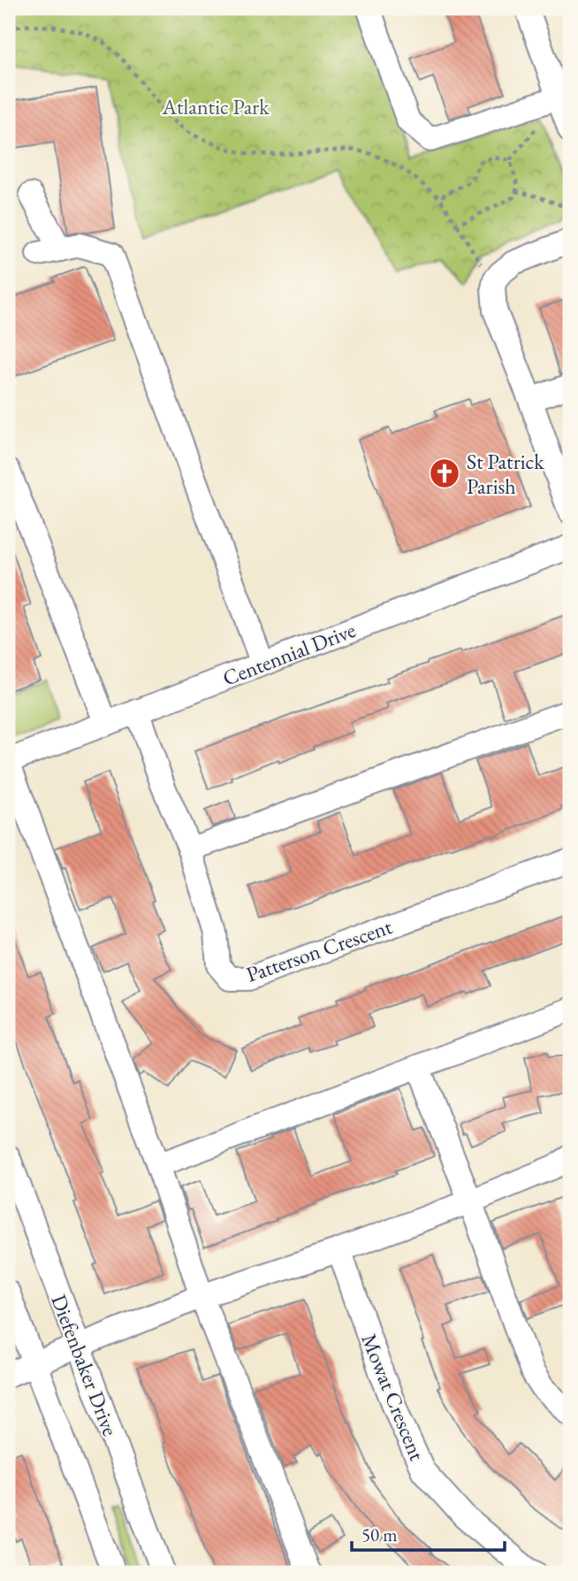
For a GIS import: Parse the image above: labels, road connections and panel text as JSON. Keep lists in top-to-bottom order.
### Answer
{
  "streets": {
    "street": [
      "Centennial Drive",
      "Patterson Crescent",
      "Diefenbaker Drive",
      "Mowat Crescent"
    ]
  },
  "crossings": [
    ["Centennial Drive", "Patterson Crescent"]
  ],
  "parks": ["Atlantic Park"],
  "places": {
    "church": ["St Patrick Parish"]
  },
  "scale_bar": "50 m"
}
